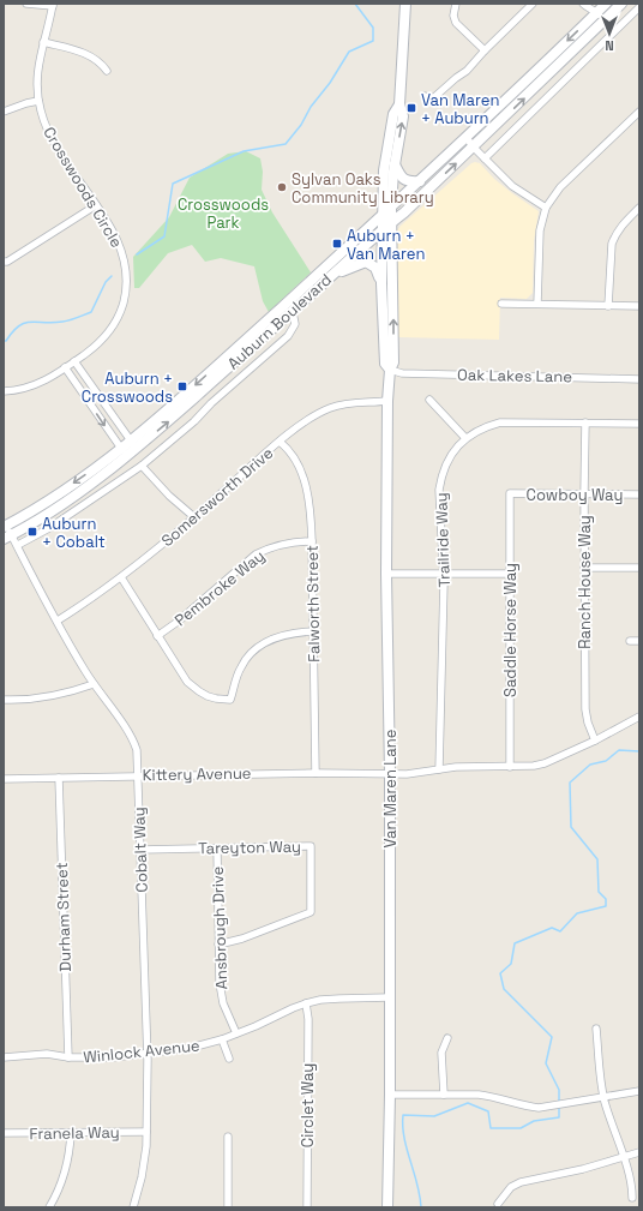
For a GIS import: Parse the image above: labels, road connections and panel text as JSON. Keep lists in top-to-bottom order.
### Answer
{
  "streets": {
    "main road": ["Auburn Boulevard", "Van Maren Lane"],
    "street": [
      "Crosswoods Circle",
      "Oak Lakes Lane",
      "Cowboy Way",
      "Somersworth Drive",
      "Trailride Way",
      "Ranch House Way",
      "Pembroke Way",
      "Falworth Street",
      "Saddle Horse Way",
      "Kittery Avenue",
      "Tareyton Way",
      "Cobalt Way",
      "Durham Street",
      "Ansbrough Drive",
      "Winlock Avenue",
      "Circlet Way",
      "Franela Way"
    ]
  },
  "crossings": [
    ["Auburn Boulevard", "Van Maren Lane"],
    ["Auburn Boulevard", "Cobalt Way"],
    ["Oak Lakes Lane", "Van Maren Lane"],
    ["Cowboy Way", "Ranch House Way"],
    ["Cowboy Way", "Saddle Horse Way"],
    ["Somersworth Drive", "Falworth Street"],
    ["Somersworth Drive", "Van Maren Lane"],
    ["Somersworth Drive", "Cobalt Way"],
    ["Trailride Way", "Ranch House Way"],
    ["Trailride Way", "Kittery Avenue"],
    ["Ranch House Way", "Kittery Avenue"],
    ["Pembroke Way", "Falworth Street"],
    ["Falworth Street", "Kittery Avenue"],
    ["Saddle Horse Way", "Kittery Avenue"],
    ["Kittery Avenue", "Van Maren Lane"],
    ["Kittery Avenue", "Cobalt Way"],
    ["Kittery Avenue", "Durham Street"],
    ["Van Maren Lane", "Winlock Avenue"],
    ["Tareyton Way", "Cobalt Way"],
    ["Tareyton Way", "Ansbrough Drive"],
    ["Cobalt Way", "Winlock Avenue"],
    ["Cobalt Way", "Franela Way"],
    ["Durham Street", "Winlock Avenue"],
    ["Ansbrough Drive", "Winlock Avenue"],
    ["Winlock Avenue", "Circlet Way"]
  ],
  "parks": ["Crosswoods Park"],
  "places": {
    "transit": [
      "Van Maren + Auburn",
      "Auburn + Van Maren",
      "Auburn + Crosswoods",
      "Auburn + Cobalt"
    ],
    "other": ["Sylvan Oaks Community Library"]
  },
  "north": "bottom"
}
